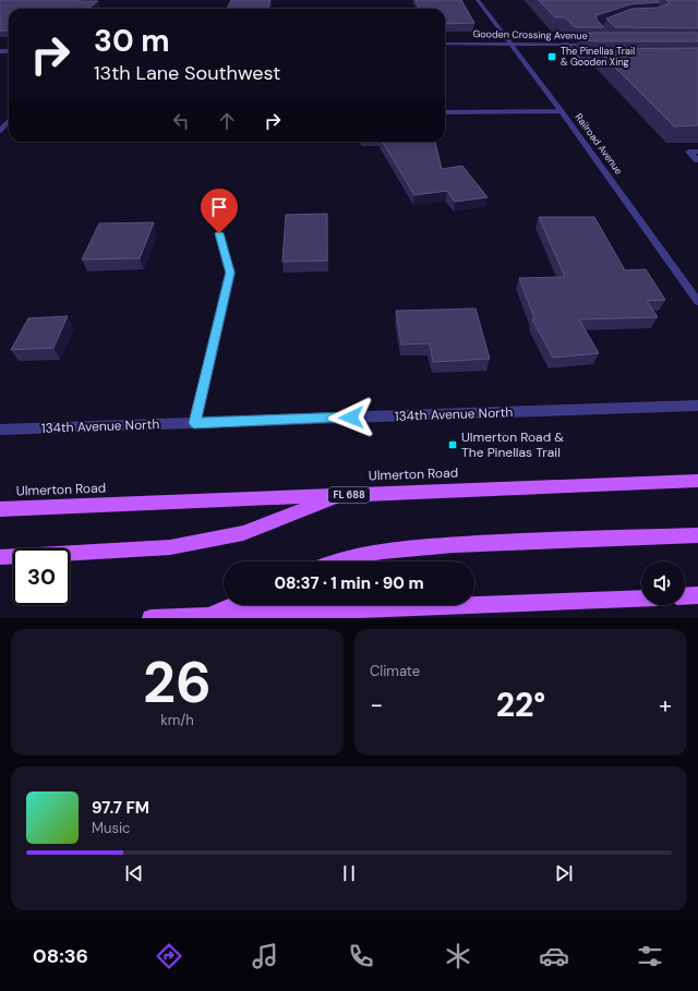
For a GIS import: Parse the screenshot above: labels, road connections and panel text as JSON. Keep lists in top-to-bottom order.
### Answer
{
  "streets": {
    "main road": ["Ulmerton Road", "FL 688"],
    "street": ["Gooden Crossing Avenue", "Railroad Avenue", "134th Avenue North"]
  },
  "crossings": [
    ["Gooden Crossing Avenue", "Railroad Avenue"]
  ],
  "places": {
    "transit": ["The Pinellas Trail & Gooden Xing", "Ulmerton Road & The Pinellas Trail"]
  },
  "page": {
    "turn": ["30 m", "13th Lane Southwest"],
    "limit": "30",
    "trip": "08:37 · 1 min · 90 m",
    "tile": [
      ["26", "km/h"],
      "Climate"
    ],
    "heat": ["−", "22°", "+"],
    "song": ["97.7 FM", "Music"],
    "tabs": "08:36"
  }
}
